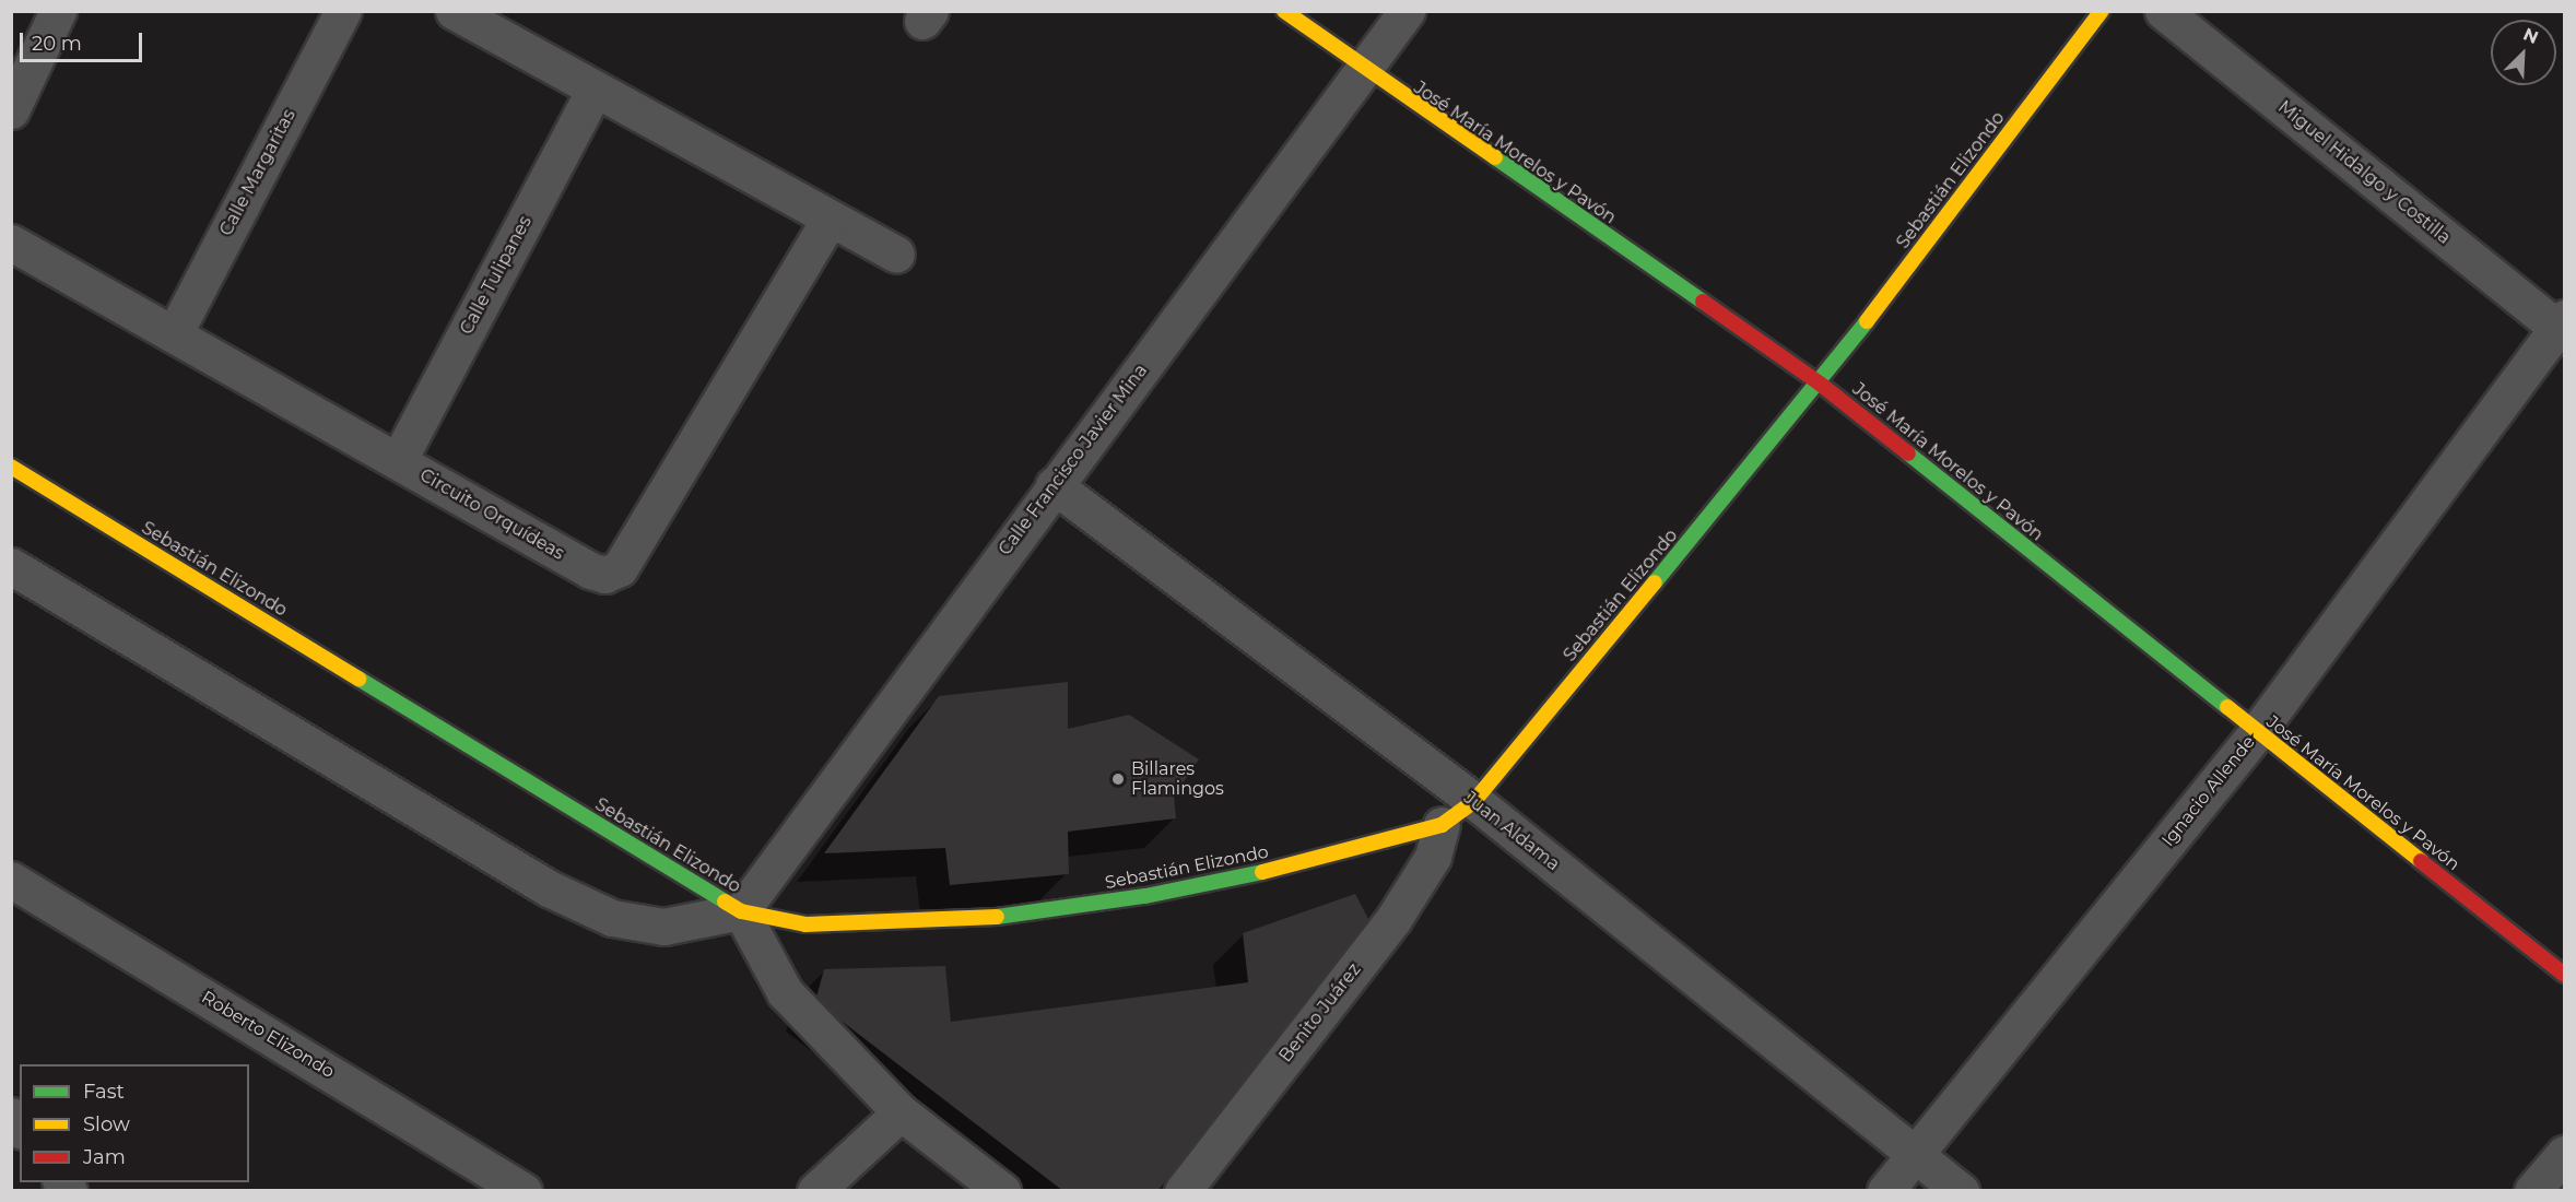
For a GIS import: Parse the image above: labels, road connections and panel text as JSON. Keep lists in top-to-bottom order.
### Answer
{
  "streets": {
    "street": [
      "José María Morelos y Pavón",
      "Calle Margaritas",
      "Miguel Hidalgo y Costilla",
      "Sebastián Elizondo",
      "Calle Tulipanes",
      "Calle Francisco Javier Mina",
      "Circuito Orquídeas",
      "Ignacio Allende",
      "Juan Aldama",
      "Benito Juárez",
      "Roberto Elizondo"
    ]
  },
  "crossings": [
    ["José María Morelos y Pavón", "Sebastián Elizondo"],
    ["José María Morelos y Pavón", "Calle Francisco Javier Mina"],
    ["José María Morelos y Pavón", "Ignacio Allende"],
    ["Calle Margaritas", "Circuito Orquídeas"],
    ["Miguel Hidalgo y Costilla", "Ignacio Allende"],
    ["Sebastián Elizondo", "Calle Francisco Javier Mina"],
    ["Sebastián Elizondo", "Juan Aldama"],
    ["Sebastián Elizondo", "Benito Juárez"],
    ["Calle Tulipanes", "Circuito Orquídeas"],
    ["Calle Francisco Javier Mina", "Juan Aldama"],
    ["Ignacio Allende", "Juan Aldama"]
  ],
  "places": ["Billares Flamingos"],
  "legend": ["Fast", "Slow", "Jam"],
  "scale_bar": "20 m",
  "north": "top right"
}
